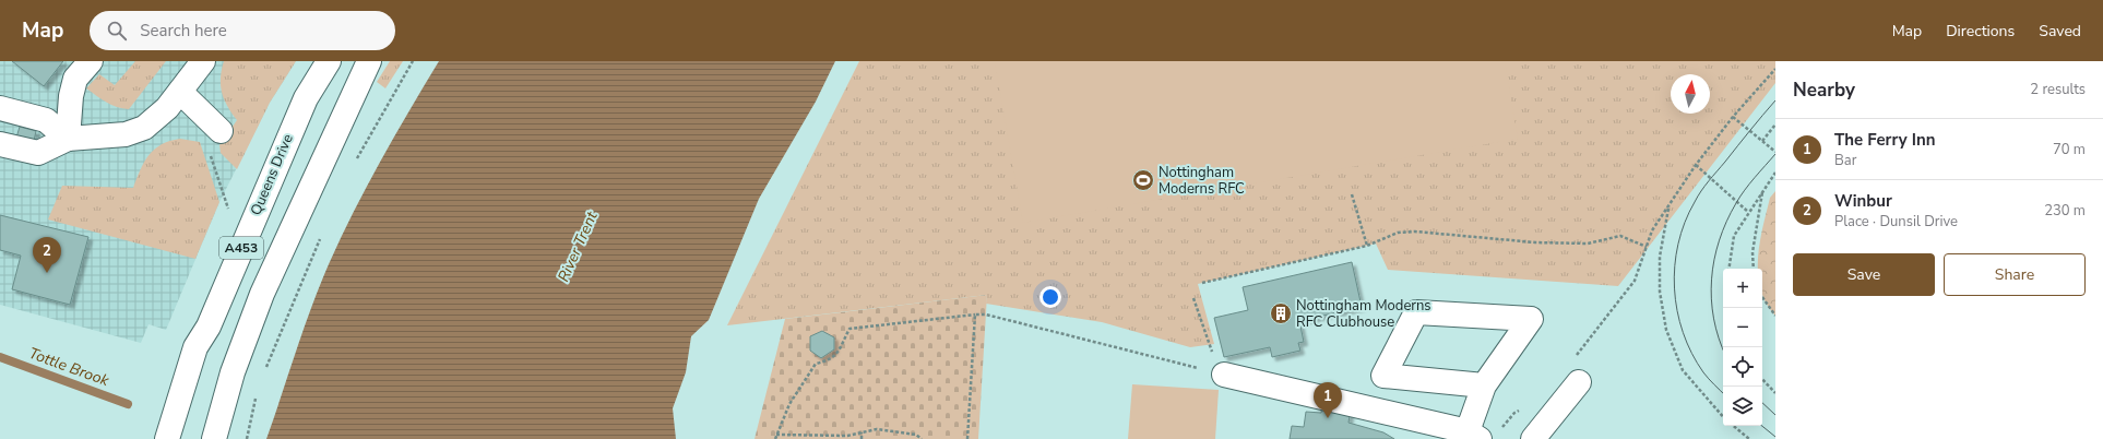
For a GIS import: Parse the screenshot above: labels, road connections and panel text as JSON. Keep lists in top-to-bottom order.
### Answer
{
  "streets": {
    "main road": ["Queens Drive", "A453"]
  },
  "water": ["River Trent", "Tottle Brook"],
  "places": {
    "sports": ["Nottingham Moderns RFC"],
    "building": ["Nottingham Moderns RFC Clubhouse"]
  },
  "north": "top",
  "page": {
    "header": "Map",
    "search": "Search here",
    "nav": ["Map", "Directions", "Saved"],
    "heading": ["Nearby", "2 results"],
    "list": [
      {
        "mark": "1",
        "name": "The Ferry Inn",
        "note": "Bar",
        "value": "70 m"
      },
      {
        "mark": "2",
        "name": "Winbur",
        "note": "Place · Dunsil Drive",
        "value": "230 m"
      }
    ],
    "pins": ["2", "1"],
    "buttons": ["Save", "Share"],
    "map_buttons": ["+", "−"]
  }
}
